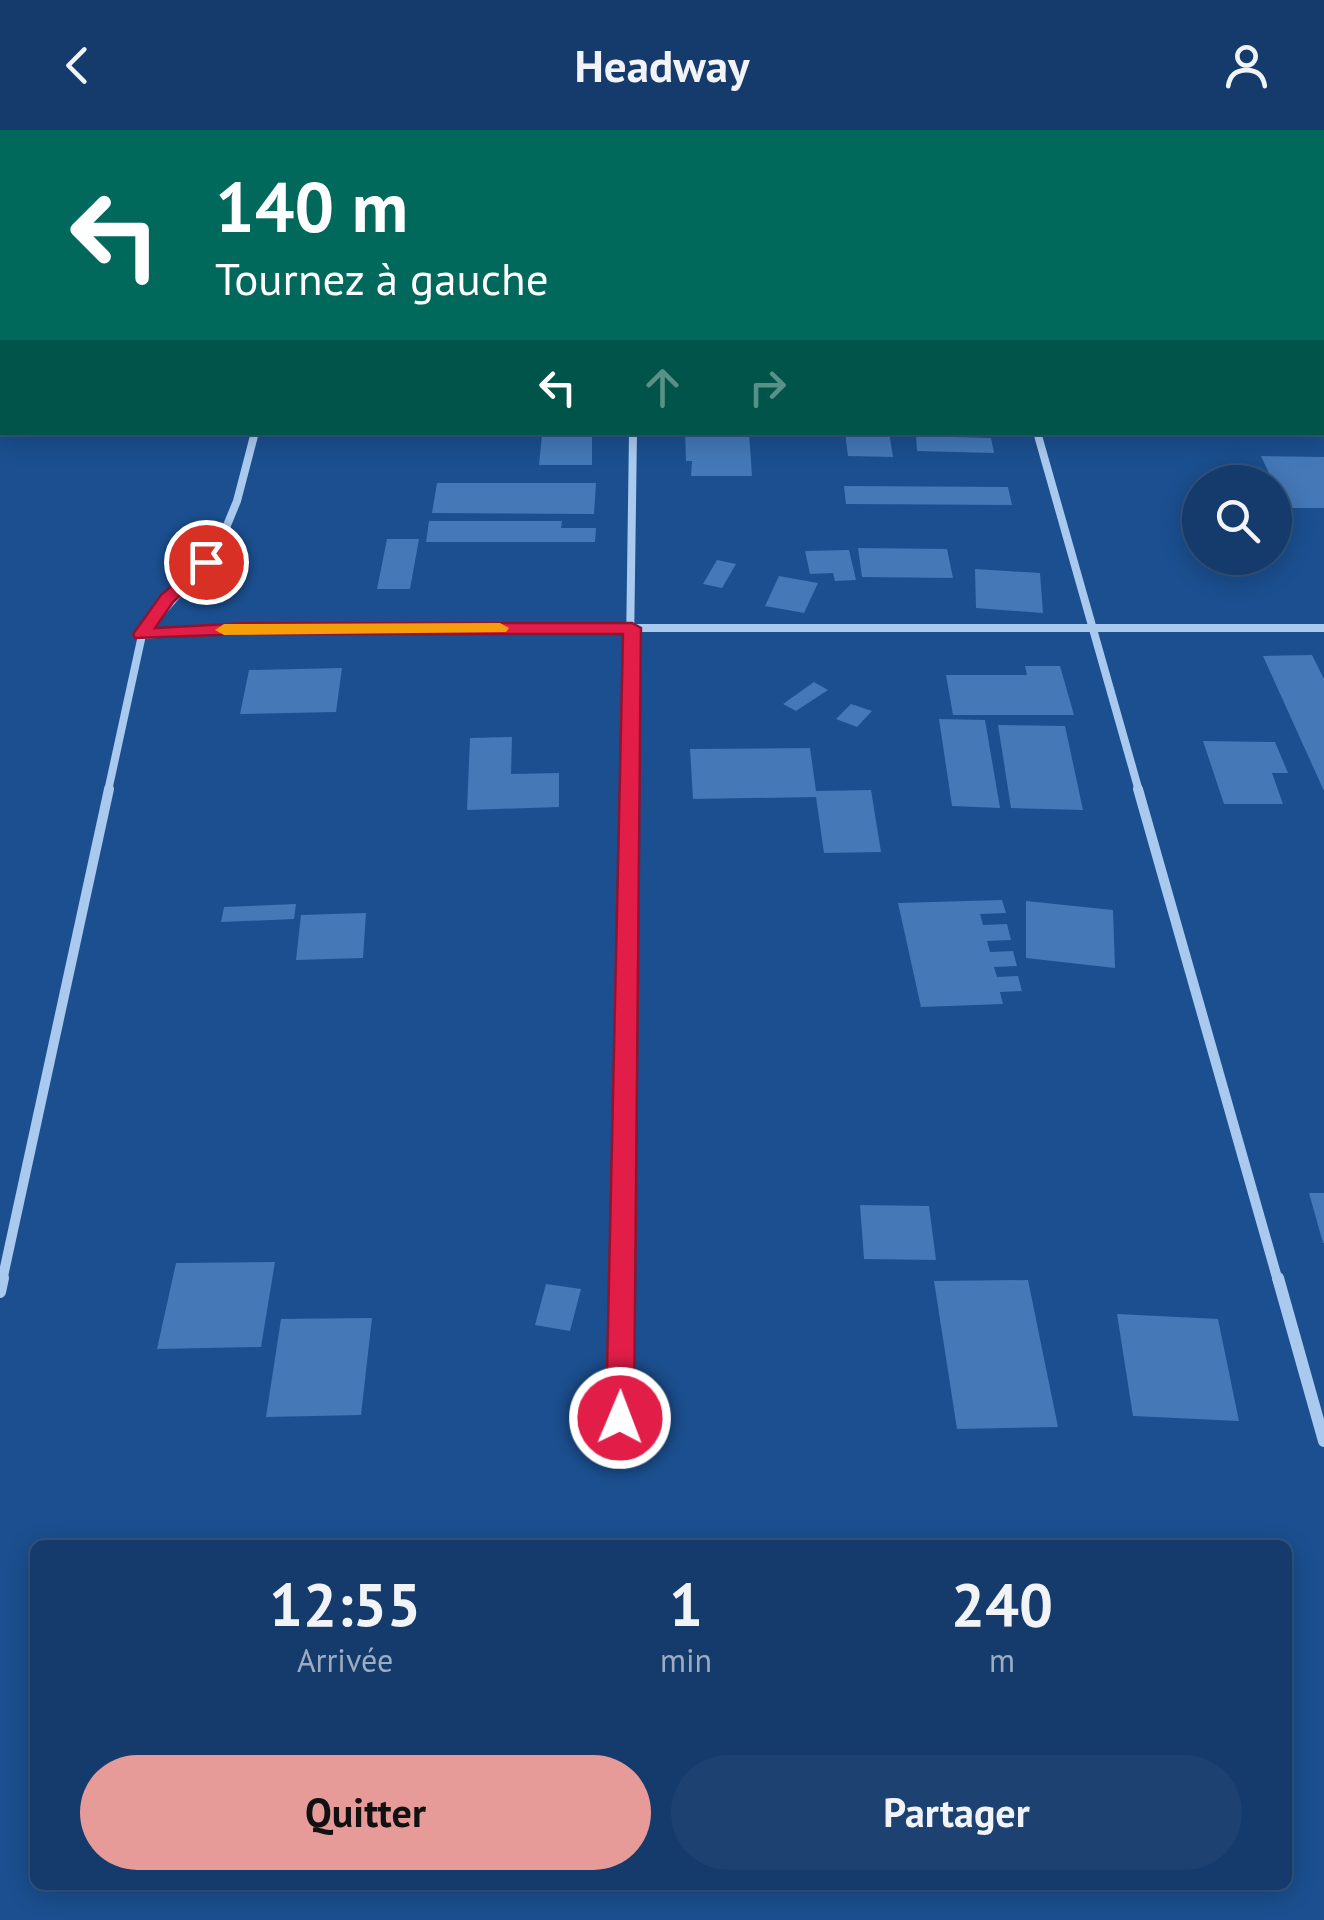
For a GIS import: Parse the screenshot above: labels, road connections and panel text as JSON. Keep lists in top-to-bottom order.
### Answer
{
  "page": {
    "header": "Headway",
    "turn": ["140 m", "Tournez à gauche"],
    "eta": [
      "12:55",
      "Arrivée",
      "1",
      "min",
      "240",
      "m"
    ],
    "buttons": ["Quitter", "Partager"]
  }
}
